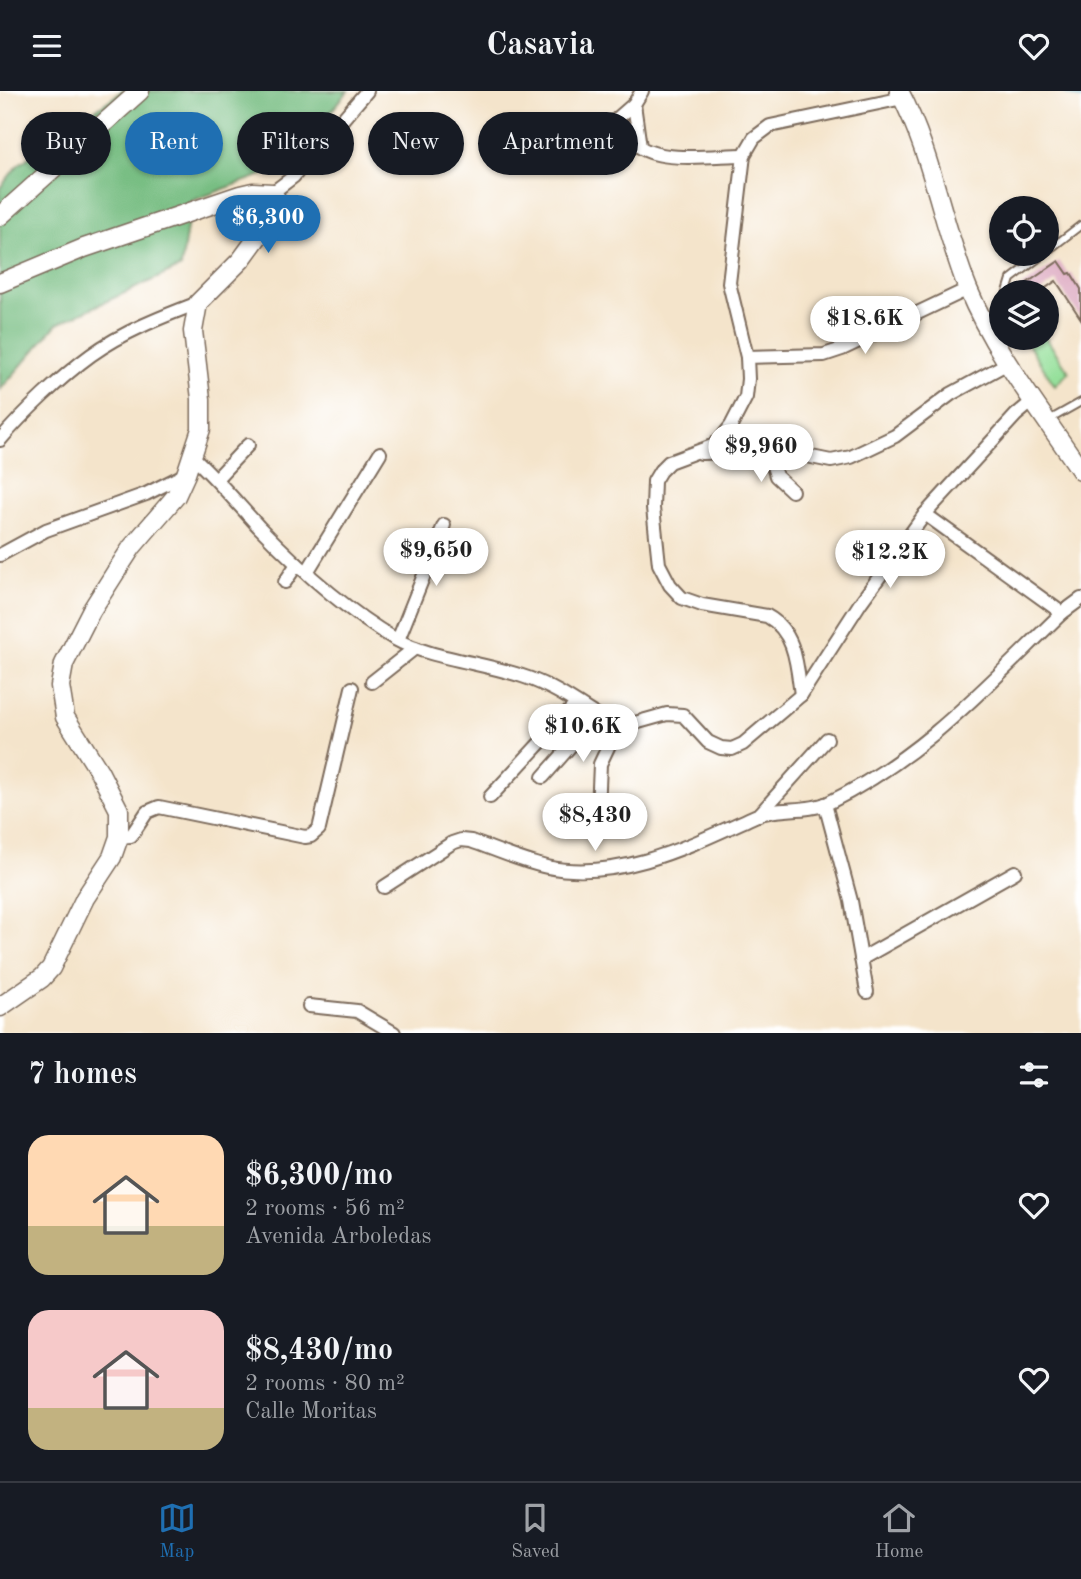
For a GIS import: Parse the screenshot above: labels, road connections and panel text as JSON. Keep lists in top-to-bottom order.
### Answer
{
  "page": {
    "header": "Casavia",
    "chip": [
      "Buy",
      "Rent",
      "Filters",
      "New",
      "Apartment"
    ],
    "price": [
      "$6,300",
      "$18.6K",
      "$9,960",
      "$9,650",
      "$12.2K",
      "$10.6K",
      "$8,430"
    ],
    "heading": "7 homes",
    "list": [
      {
        "name": "$6,300/mo",
        "note": "2 rooms · 56 m² · Avenida Arboledas"
      },
      {
        "name": "$8,430/mo",
        "note": "2 rooms · 80 m² · Calle Moritas"
      }
    ],
    "tabs": ["Map", "Saved", "Home"]
  }
}
